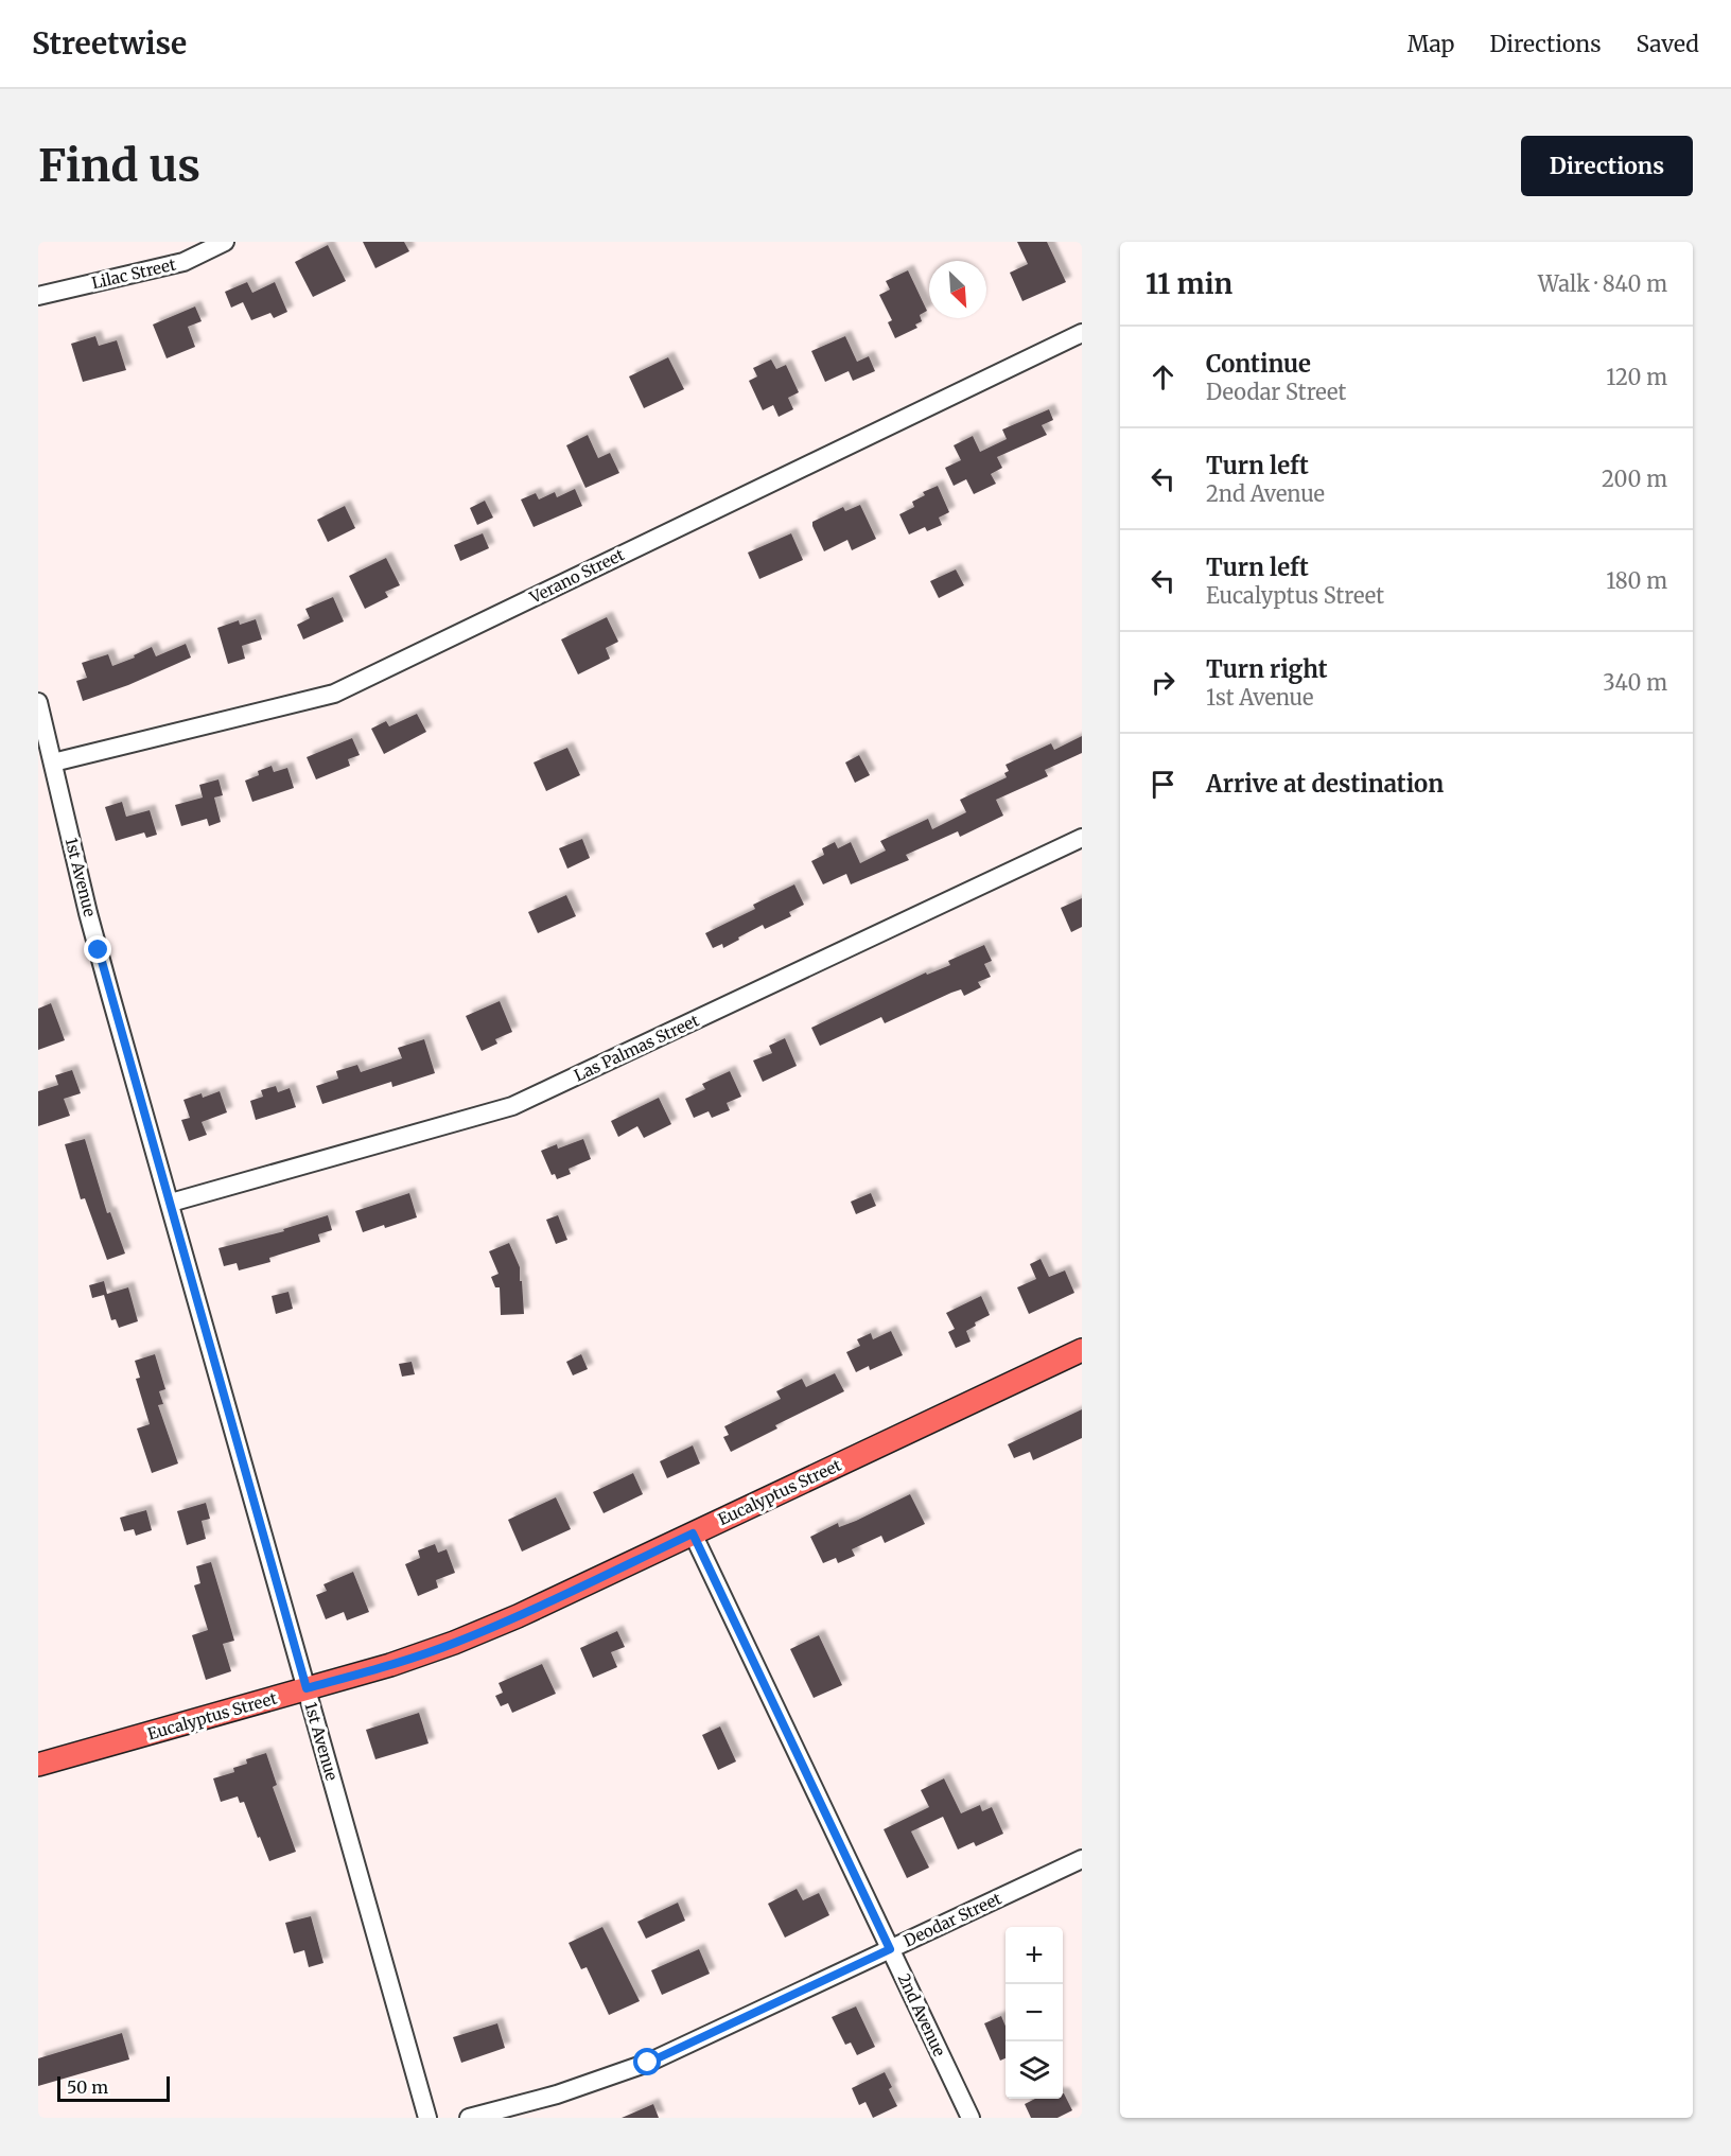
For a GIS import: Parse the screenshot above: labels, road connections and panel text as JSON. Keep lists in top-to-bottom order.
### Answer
{
  "streets": {
    "main road": ["Eucalyptus Street"],
    "street": [
      "Lilac Street",
      "Verano Street",
      "1st Avenue",
      "Las Palmas Street",
      "Deodar Street",
      "2nd Avenue"
    ]
  },
  "crossings": [
    ["Verano Street", "1st Avenue"],
    ["1st Avenue", "Las Palmas Street"],
    ["1st Avenue", "Eucalyptus Street"],
    ["Eucalyptus Street", "2nd Avenue"],
    ["Deodar Street", "2nd Avenue"]
  ],
  "scale_bar": "50 m",
  "north": "bottom right",
  "page": {
    "header": "Streetwise",
    "nav": ["Map", "Directions", "Saved"],
    "buttons": "Directions",
    "title": "Find us",
    "heading": ["11 min", "Walk · 840 m"],
    "list": [
      ["Continue", "Deodar Street", "120 m"],
      ["Turn left", "2nd Avenue", "200 m"],
      ["Turn left", "Eucalyptus Street", "180 m"],
      ["Turn right", "1st Avenue", "340 m"],
      "Arrive at destination"
    ],
    "map_buttons": ["+", "−"],
    "scale": "50 m"
  }
}
